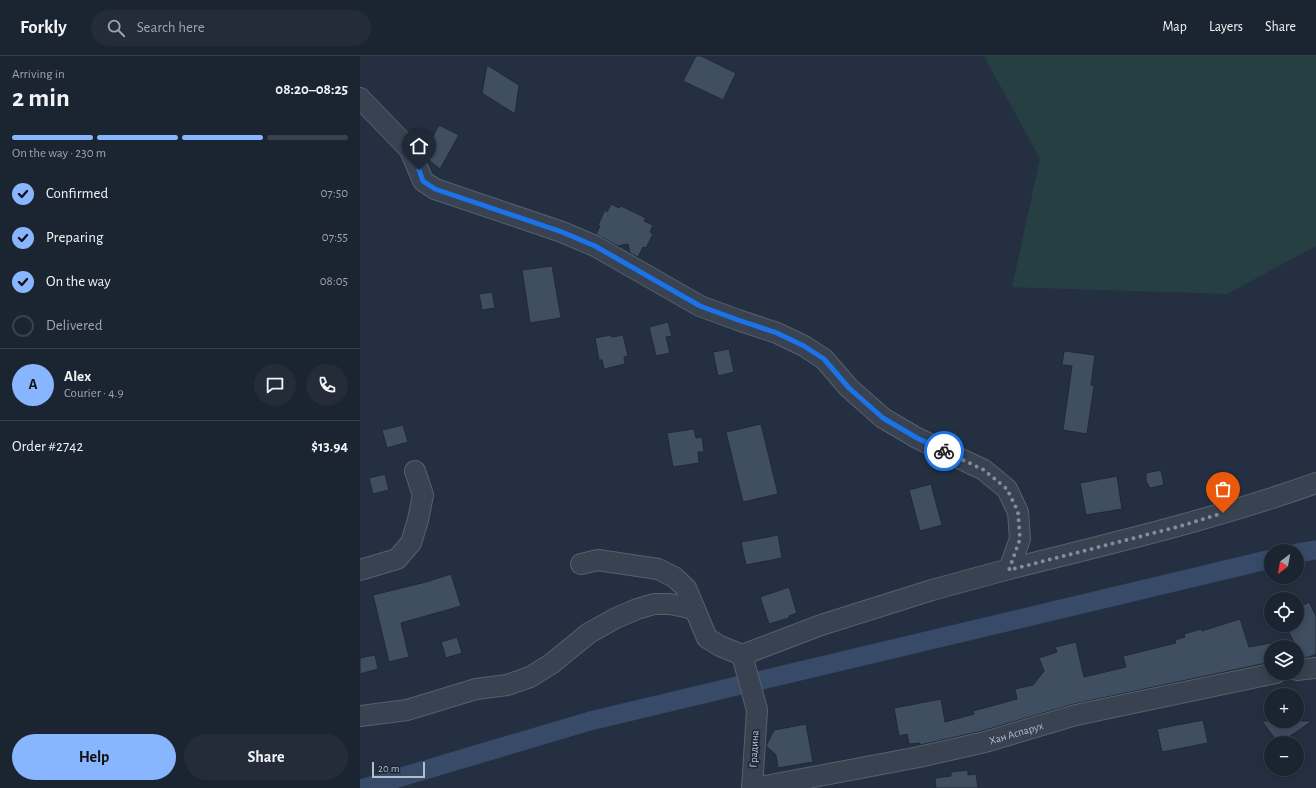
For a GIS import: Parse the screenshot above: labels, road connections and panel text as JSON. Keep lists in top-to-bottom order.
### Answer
{
  "streets": {
    "street": ["Хан Аспарух", "Градина"]
  },
  "crossings": [
    ["Хан Аспарух", "Градина"]
  ],
  "scale_bar": "20 m",
  "north": "bottom left",
  "page": {
    "header": "Forkly",
    "search": "Search here",
    "nav": ["Map", "Layers", "Share"],
    "heading": ["2 min", "Arriving in", "08:20–08:25"],
    "panel": [
      "Alex",
      "Courier · 4.9",
      "Order #2742",
      "$13.94"
    ],
    "bar": "On the way · 230 m",
    "list": [
      ["Confirmed", "07:50"],
      ["Preparing", "07:55"],
      ["On the way", "08:05"],
      "Delivered"
    ],
    "round": "A",
    "map_buttons": ["+", "−"],
    "buttons": ["Help", "Share"],
    "scale": "20 m"
  }
}
